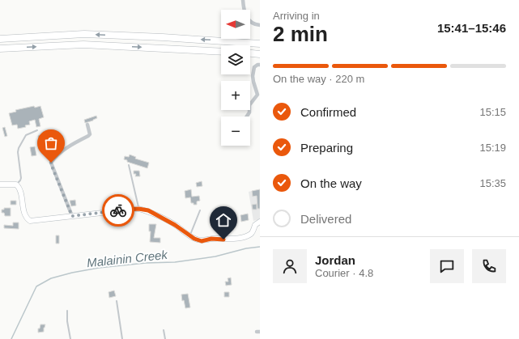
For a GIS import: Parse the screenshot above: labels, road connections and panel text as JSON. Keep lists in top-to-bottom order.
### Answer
{
  "water": ["Malainin Creek"],
  "north": "left",
  "page": {
    "heading": ["2 min", "Arriving in", "15:41–15:46"],
    "panel": ["Jordan", "Courier · 4.8"],
    "map_buttons": ["+", "−"],
    "bar": "On the way · 220 m",
    "list": [
      ["Confirmed", "15:15"],
      ["Preparing", "15:19"],
      ["On the way", "15:35"],
      "Delivered"
    ]
  }
}
